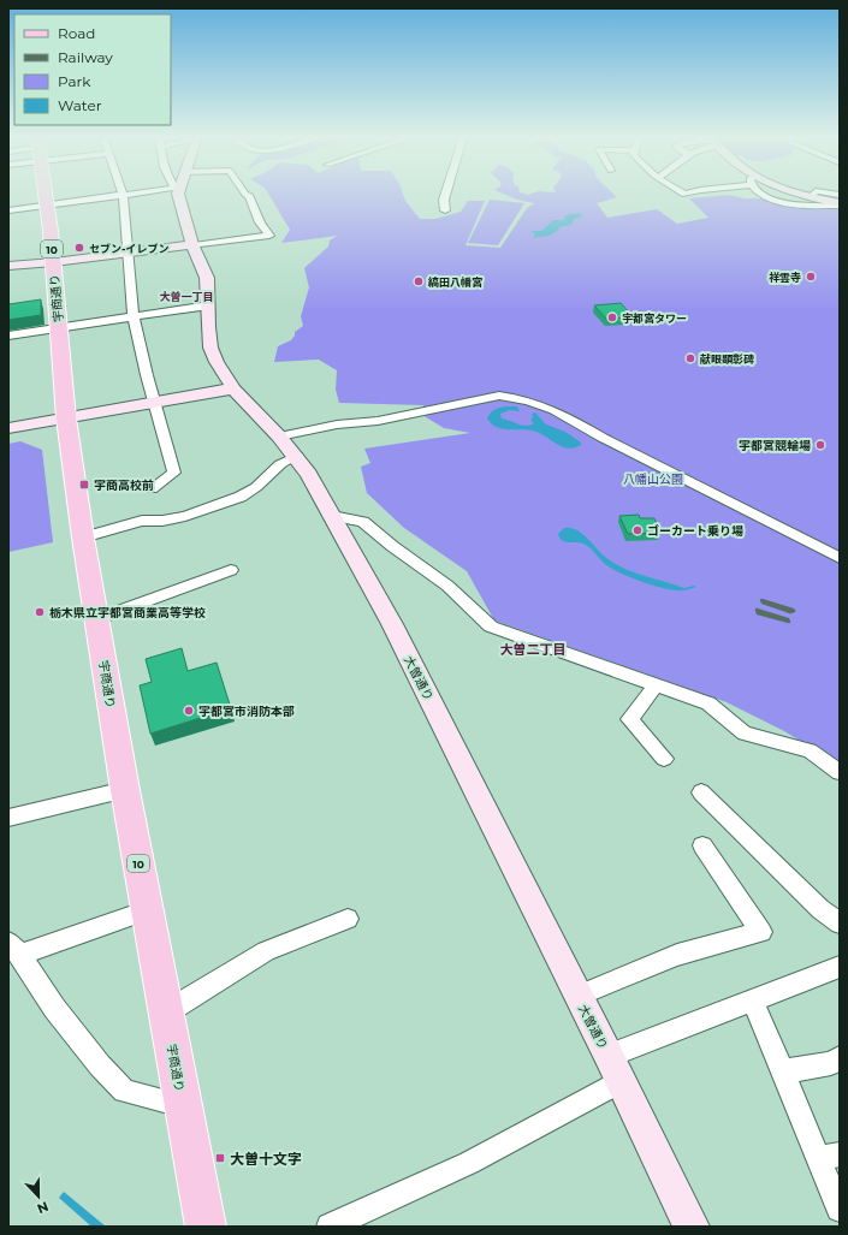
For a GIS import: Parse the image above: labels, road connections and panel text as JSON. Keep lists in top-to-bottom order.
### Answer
{
  "streets": {
    "main road": ["10", "宇商通り"],
    "street": ["大曽通り"]
  },
  "districts": ["大曽一丁目", "大曽二丁目"],
  "parks": ["八幡山公園"],
  "places": {
    "other": [
      "セブン-イレブン",
      "祥雲寺",
      "縞田八幡宮",
      "宇都宮タワー",
      "献眼顕彰碑",
      "宇都宮競輪場",
      "ゴーカート乗り場",
      "栃木県立宇都宮商業高等学校",
      "宇都宮市消防本部"
    ],
    "transit": ["宇商高校前", "大曽十文字"]
  },
  "legend": [
    "Road",
    "Railway",
    "Park",
    "Water"
  ],
  "north": "bottom"
}
